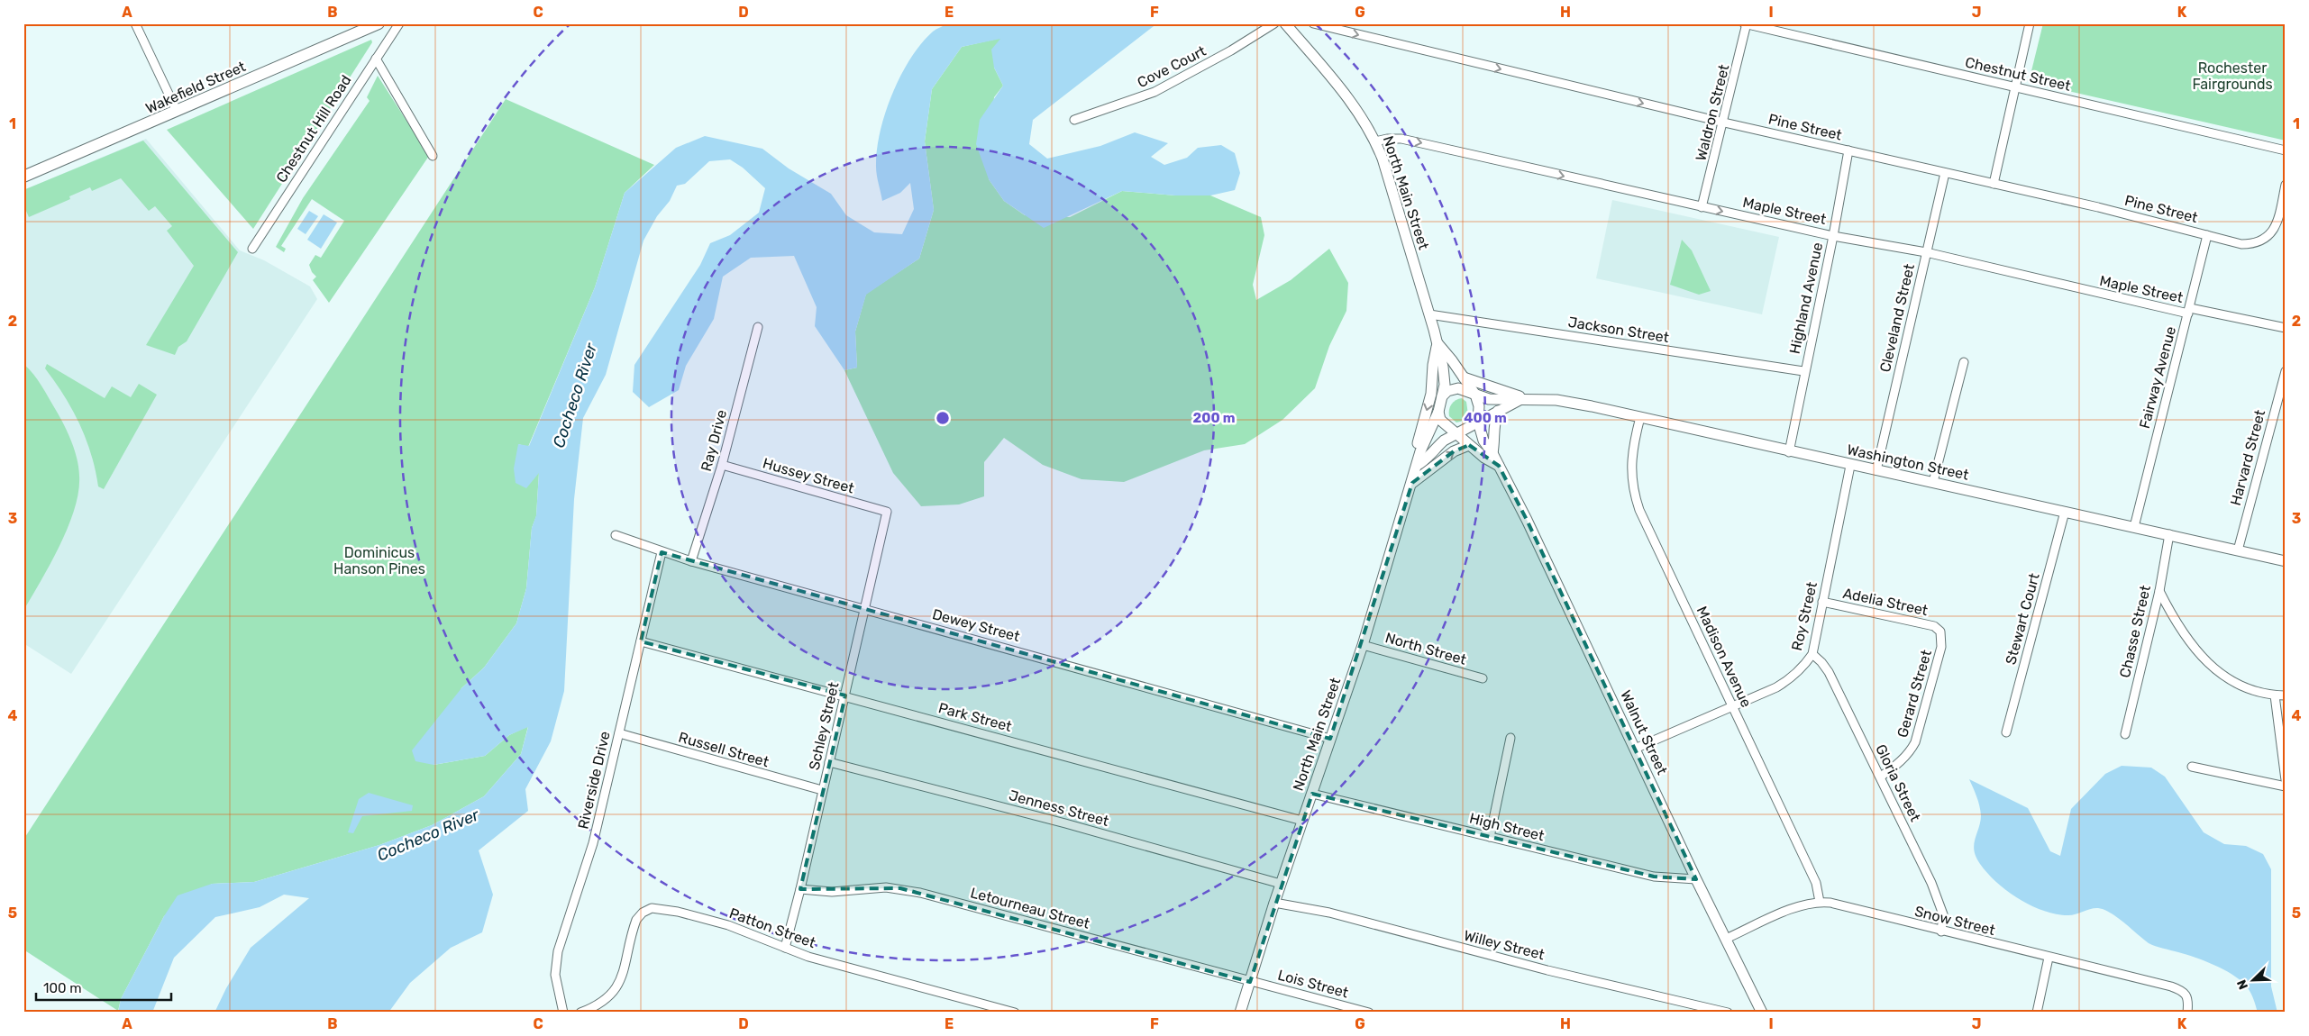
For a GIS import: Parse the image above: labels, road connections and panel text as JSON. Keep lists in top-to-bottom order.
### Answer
{
  "streets": {
    "main road": [
      "Wakefield Street",
      "North Main Street",
      "Washington Street",
      "Walnut Street"
    ],
    "street": [
      "Cove Court",
      "Chestnut Street",
      "Waldron Street",
      "Pine Street",
      "Chestnut Hill Road",
      "Maple Street",
      "Highland Avenue",
      "Cleveland Street",
      "Jackson Street",
      "Fairway Avenue",
      "Ray Drive",
      "Harvard Street",
      "Hussey Street",
      "Adelia Street",
      "Roy Street",
      "Stewart Court",
      "Dewey Street",
      "Chasse Street",
      "North Street",
      "Madison Avenue",
      "Gerard Street",
      "Park Street",
      "Schley Street",
      "Russell Street",
      "Riverside Drive",
      "Gloria Street",
      "Jenness Street",
      "High Street",
      "Letourneau Street",
      "Snow Street",
      "Patton Street",
      "Willey Street",
      "Lois Street"
    ]
  },
  "crossings": [
    ["Chestnut Street", "Waldron Street"],
    ["Waldron Street", "Pine Street"],
    ["Waldron Street", "Maple Street"],
    ["Pine Street", "Highland Avenue"],
    ["Pine Street", "Cleveland Street"],
    ["Pine Street", "Fairway Avenue"],
    ["North Main Street", "Maple Street"],
    ["North Main Street", "Jackson Street"],
    ["North Main Street", "Washington Street"],
    ["North Main Street", "Dewey Street"],
    ["North Main Street", "North Street"],
    ["North Main Street", "Park Street"],
    ["North Main Street", "Walnut Street"],
    ["North Main Street", "Jenness Street"],
    ["North Main Street", "High Street"],
    ["North Main Street", "Letourneau Street"],
    ["North Main Street", "Willey Street"],
    ["North Main Street", "Lois Street"],
    ["Maple Street", "Highland Avenue"],
    ["Maple Street", "Cleveland Street"],
    ["Maple Street", "Fairway Avenue"],
    ["Highland Avenue", "Jackson Street"],
    ["Highland Avenue", "Washington Street"],
    ["Cleveland Street", "Washington Street"],
    ["Fairway Avenue", "Washington Street"],
    ["Ray Drive", "Hussey Street"],
    ["Ray Drive", "Dewey Street"],
    ["Harvard Street", "Washington Street"],
    ["Washington Street", "Roy Street"],
    ["Washington Street", "Stewart Court"],
    ["Washington Street", "Chasse Street"],
    ["Washington Street", "Madison Avenue"],
    ["Washington Street", "Walnut Street"],
    ["Hussey Street", "Schley Street"],
    ["Adelia Street", "Roy Street"],
    ["Adelia Street", "Gerard Street"],
    ["Roy Street", "Madison Avenue"],
    ["Roy Street", "Walnut Street"],
    ["Roy Street", "Gloria Street"],
    ["Dewey Street", "Schley Street"],
    ["Dewey Street", "Riverside Drive"],
    ["Madison Avenue", "Snow Street"],
    ["Gerard Street", "Gloria Street"],
    ["Park Street", "Schley Street"],
    ["Park Street", "Riverside Drive"],
    ["Schley Street", "Russell Street"],
    ["Schley Street", "Jenness Street"],
    ["Schley Street", "Letourneau Street"],
    ["Schley Street", "Patton Street"],
    ["Walnut Street", "High Street"],
    ["Walnut Street", "Snow Street"],
    ["Russell Street", "Riverside Drive"],
    ["Gloria Street", "Snow Street"],
    ["Letourneau Street", "Lois Street"]
  ],
  "one_way": ["Pine Street", "Maple Street"],
  "water": ["Cocheco River"],
  "parks": ["Rochester Fairgrounds", "Dominicus Hanson Pines"],
  "scale_bar": "100 m",
  "north": "bottom left",
  "grid": {
    "columns": [
      "A",
      "B",
      "C",
      "D",
      "E",
      "F",
      "G",
      "H",
      "I",
      "J",
      "K"
    ],
    "rows": [
      "1",
      "2",
      "3",
      "4",
      "5"
    ]
  },
  "rings": ["200 m", "400 m"]
}
